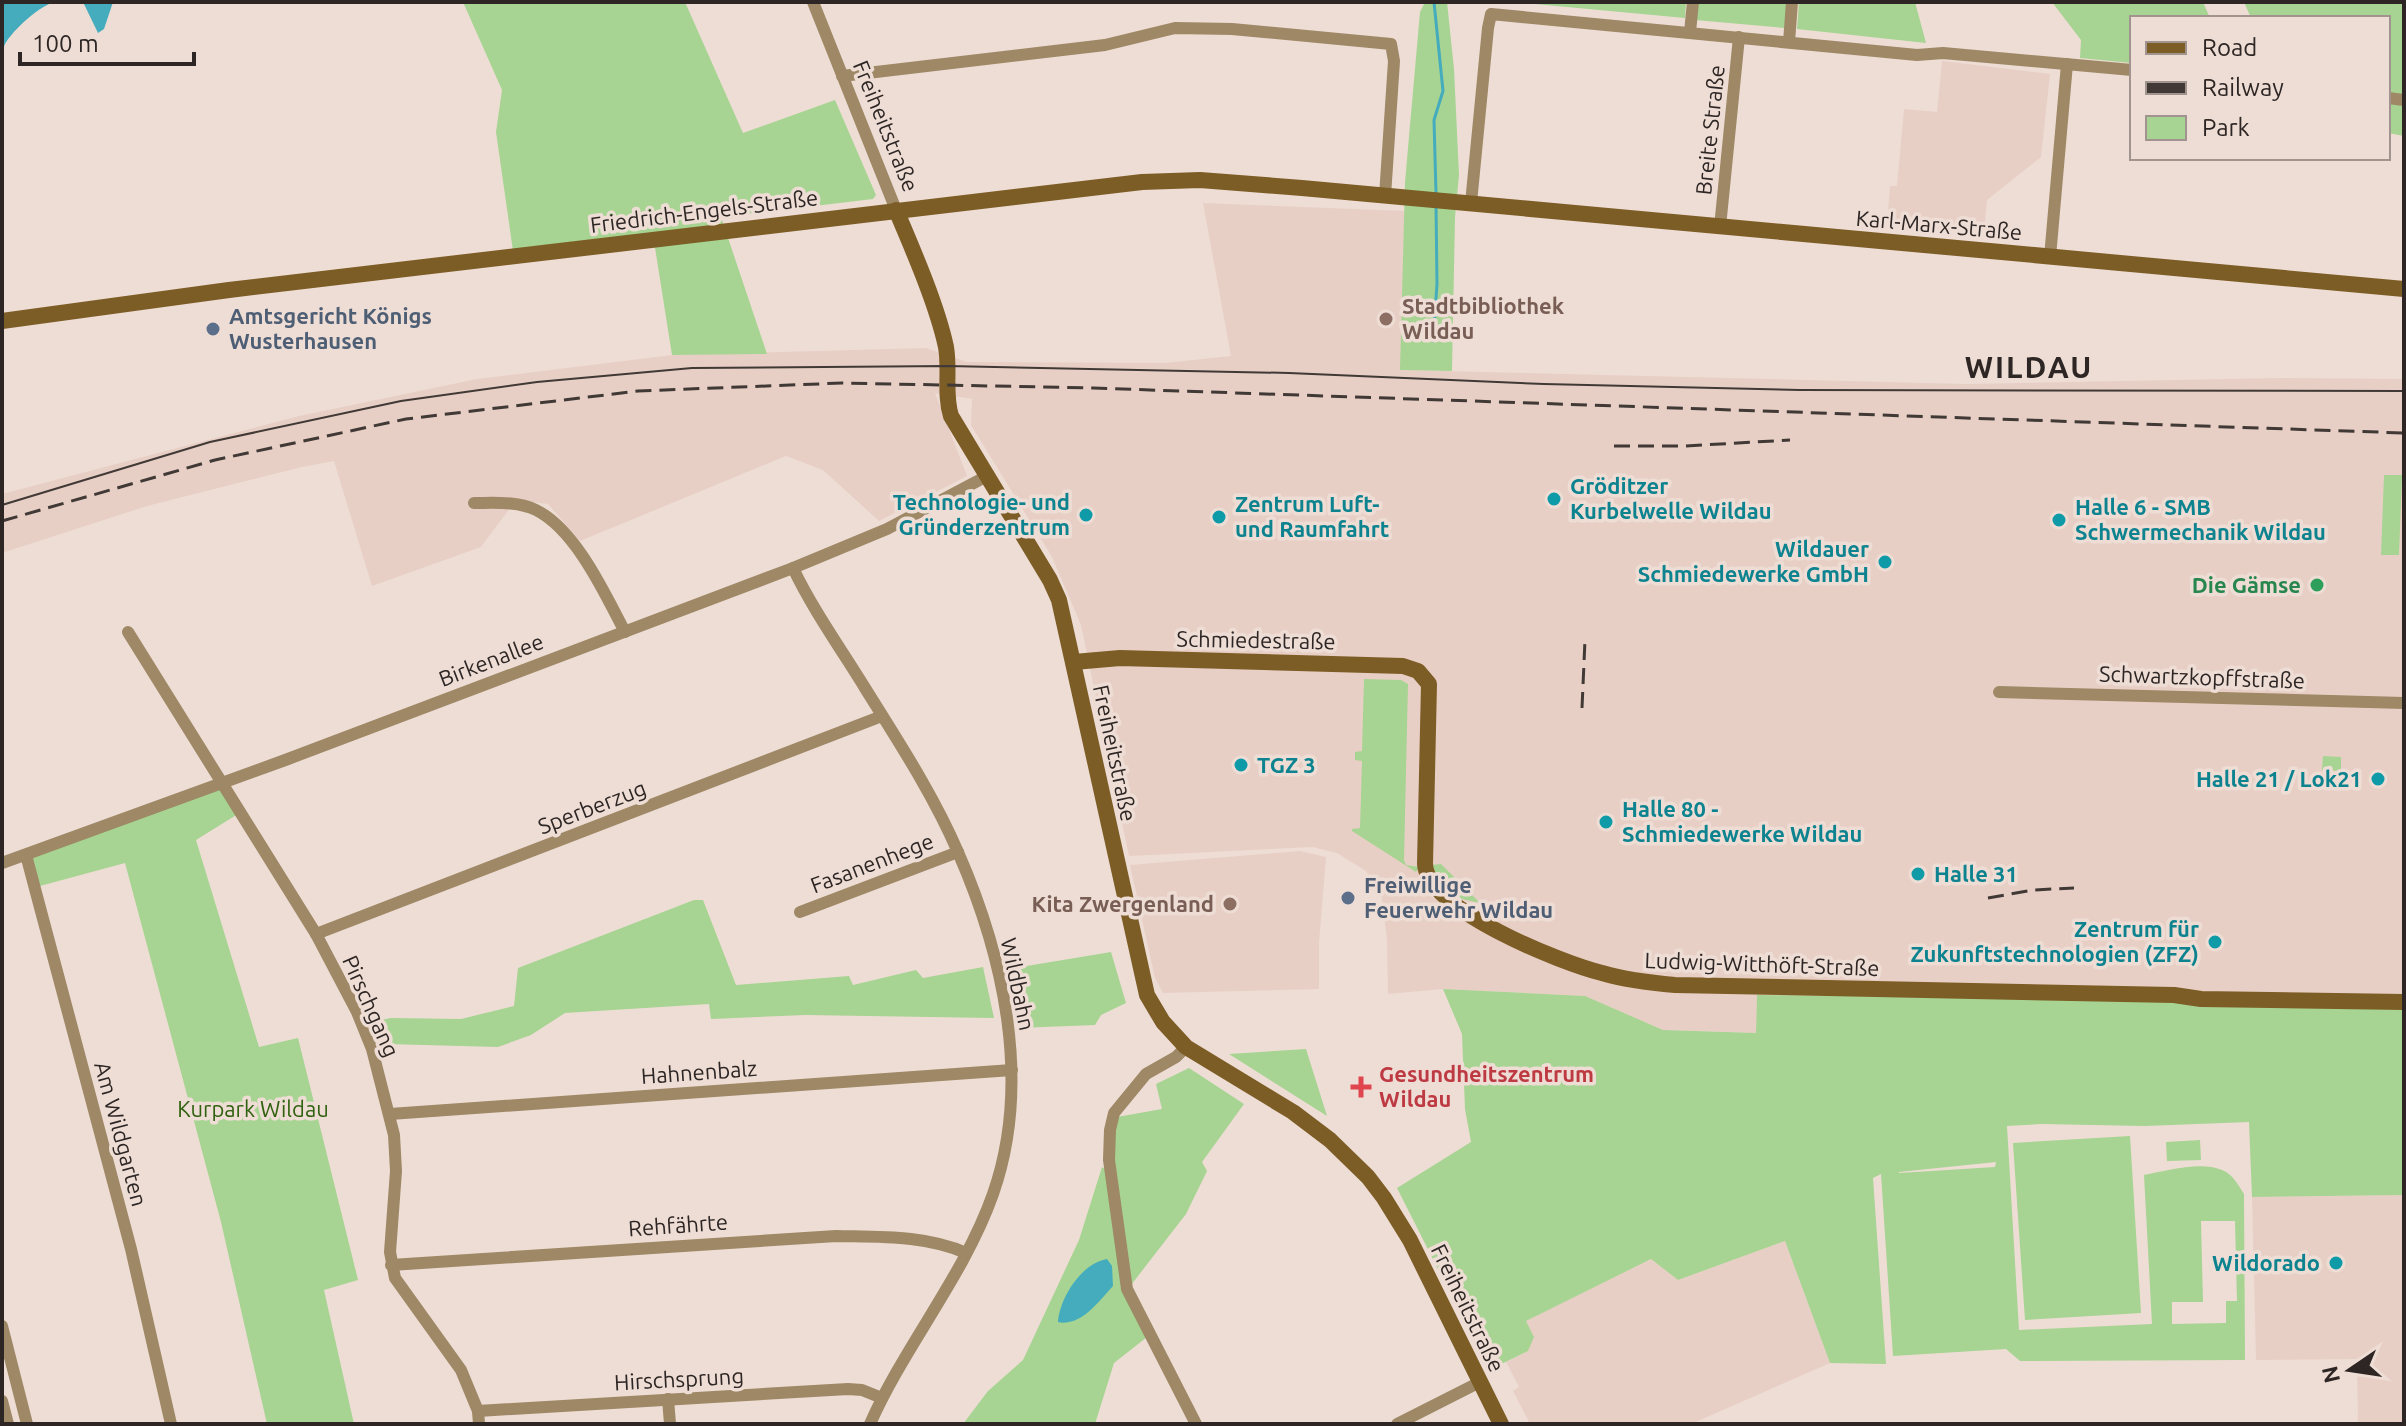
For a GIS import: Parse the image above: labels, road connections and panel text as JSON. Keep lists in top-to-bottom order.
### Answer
{
  "streets": {
    "street": [
      "Freiheitstraße",
      "Breite Straße",
      "Friedrich-Engels-Straße",
      "Karl-Marx-Straße",
      "Schmiedestraße",
      "Birkenallee",
      "Schwartzkopffstraße",
      "Sperberzug",
      "Fasanenhege",
      "Ludwig-Witthöft-Straße",
      "Wildbahn",
      "Pirschgang",
      "Hahnenbalz",
      "Am Wildgarten",
      "Rehfährte",
      "Hirschsprung"
    ]
  },
  "crossings": [
    ["Freiheitstraße", "Friedrich-Engels-Straße"],
    ["Freiheitstraße", "Schmiedestraße"],
    ["Freiheitstraße", "Birkenallee"],
    ["Breite Straße", "Karl-Marx-Straße"],
    ["Friedrich-Engels-Straße", "Karl-Marx-Straße"],
    ["Schmiedestraße", "Ludwig-Witthöft-Straße"],
    ["Birkenallee", "Wildbahn"],
    ["Birkenallee", "Pirschgang"],
    ["Birkenallee", "Am Wildgarten"],
    ["Sperberzug", "Wildbahn"],
    ["Sperberzug", "Pirschgang"],
    ["Fasanenhege", "Wildbahn"],
    ["Wildbahn", "Hahnenbalz"],
    ["Wildbahn", "Rehfährte"],
    ["Wildbahn", "Hirschsprung"],
    ["Pirschgang", "Hahnenbalz"],
    ["Pirschgang", "Rehfährte"]
  ],
  "districts": ["WILDAU"],
  "parks": ["Kurpark Wildau"],
  "places": {
    "other": [
      "Stadtbibliothek Wildau",
      "Amtsgericht Königs Wusterhausen",
      "Gröditzer Kurbelwelle Wildau",
      "Technologie- und Gründerzentrum",
      "Zentrum Luft- und Raumfahrt",
      "Halle 6 - SMB Schwermechanik Wildau",
      "Wildauer Schmiedewerke GmbH",
      "Die Gämse",
      "TGZ 3",
      "Halle 21 / Lok21",
      "Halle 80 - Schmiedewerke Wildau",
      "Halle 31",
      "Freiwillige Feuerwehr Wildau",
      "Kita Zwergenland",
      "Zentrum für Zukunftstechnologien (ZFZ)",
      "Wildorado"
    ],
    "health": ["Gesundheitszentrum Wildau"]
  },
  "legend": ["Road", "Railway", "Park"],
  "scale_bar": "100 m",
  "north": "left"
}
